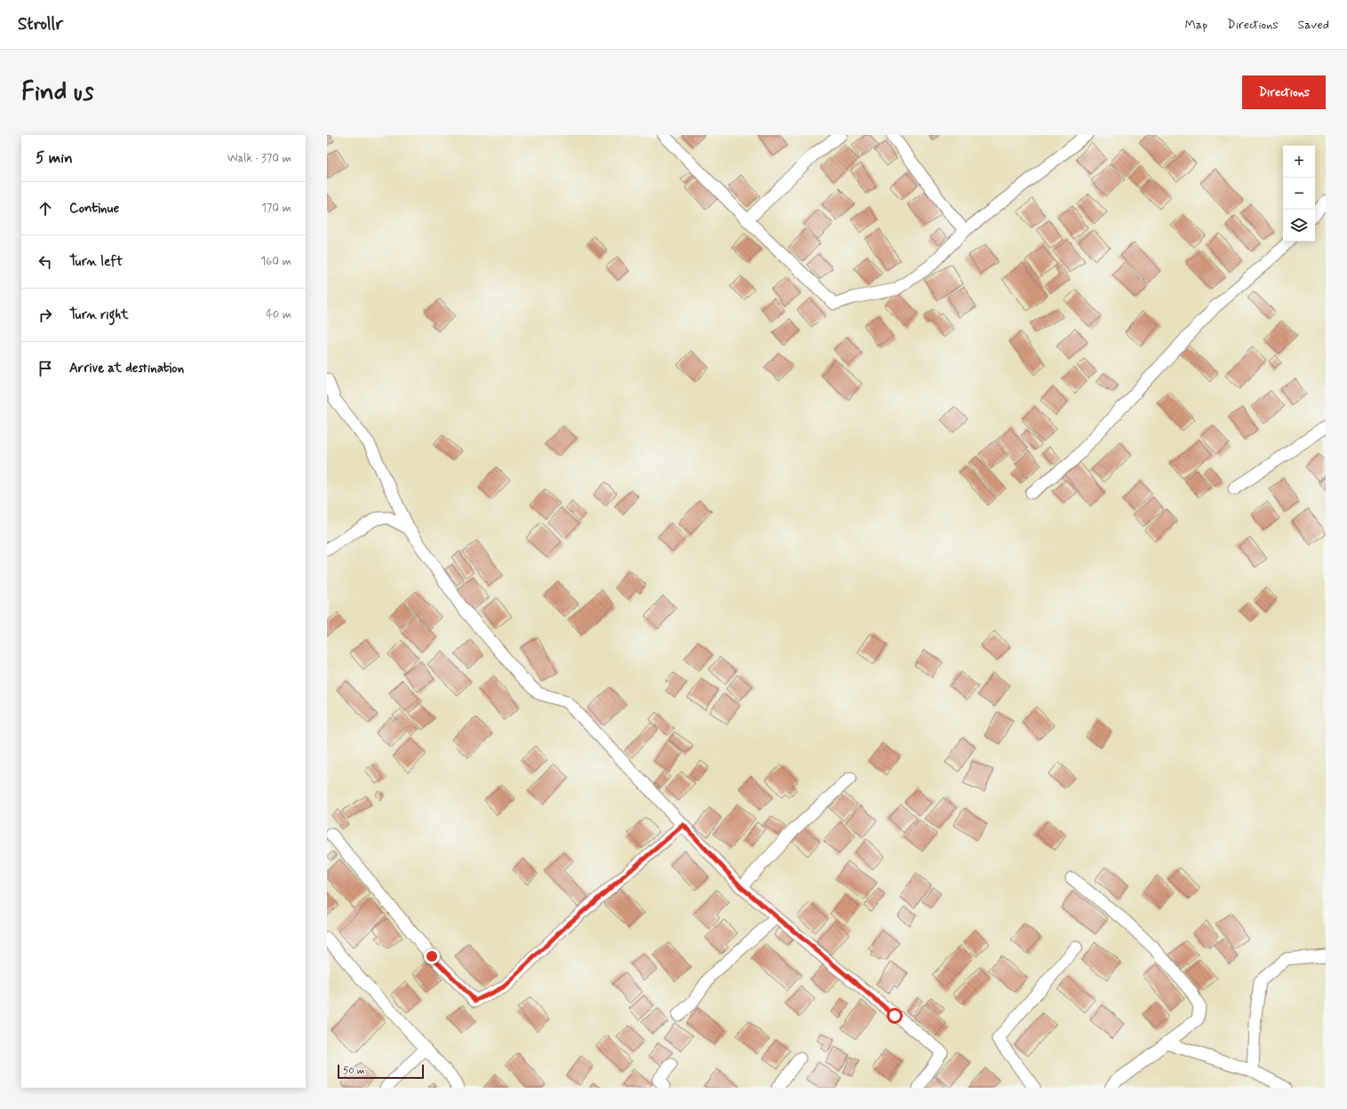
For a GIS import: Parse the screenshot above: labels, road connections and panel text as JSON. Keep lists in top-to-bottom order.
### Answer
{
  "scale_bar": "50 m",
  "page": {
    "header": "Strollr",
    "nav": ["Map", "Directions", "Saved"],
    "buttons": "Directions",
    "title": "Find us",
    "heading": ["5 min", "Walk · 370 m"],
    "map_buttons": ["+", "−"],
    "list": [
      ["Continue", "170 m"],
      ["Turn left", "160 m"],
      ["Turn right", "40 m"],
      "Arrive at destination"
    ],
    "scale": "50 m"
  }
}
